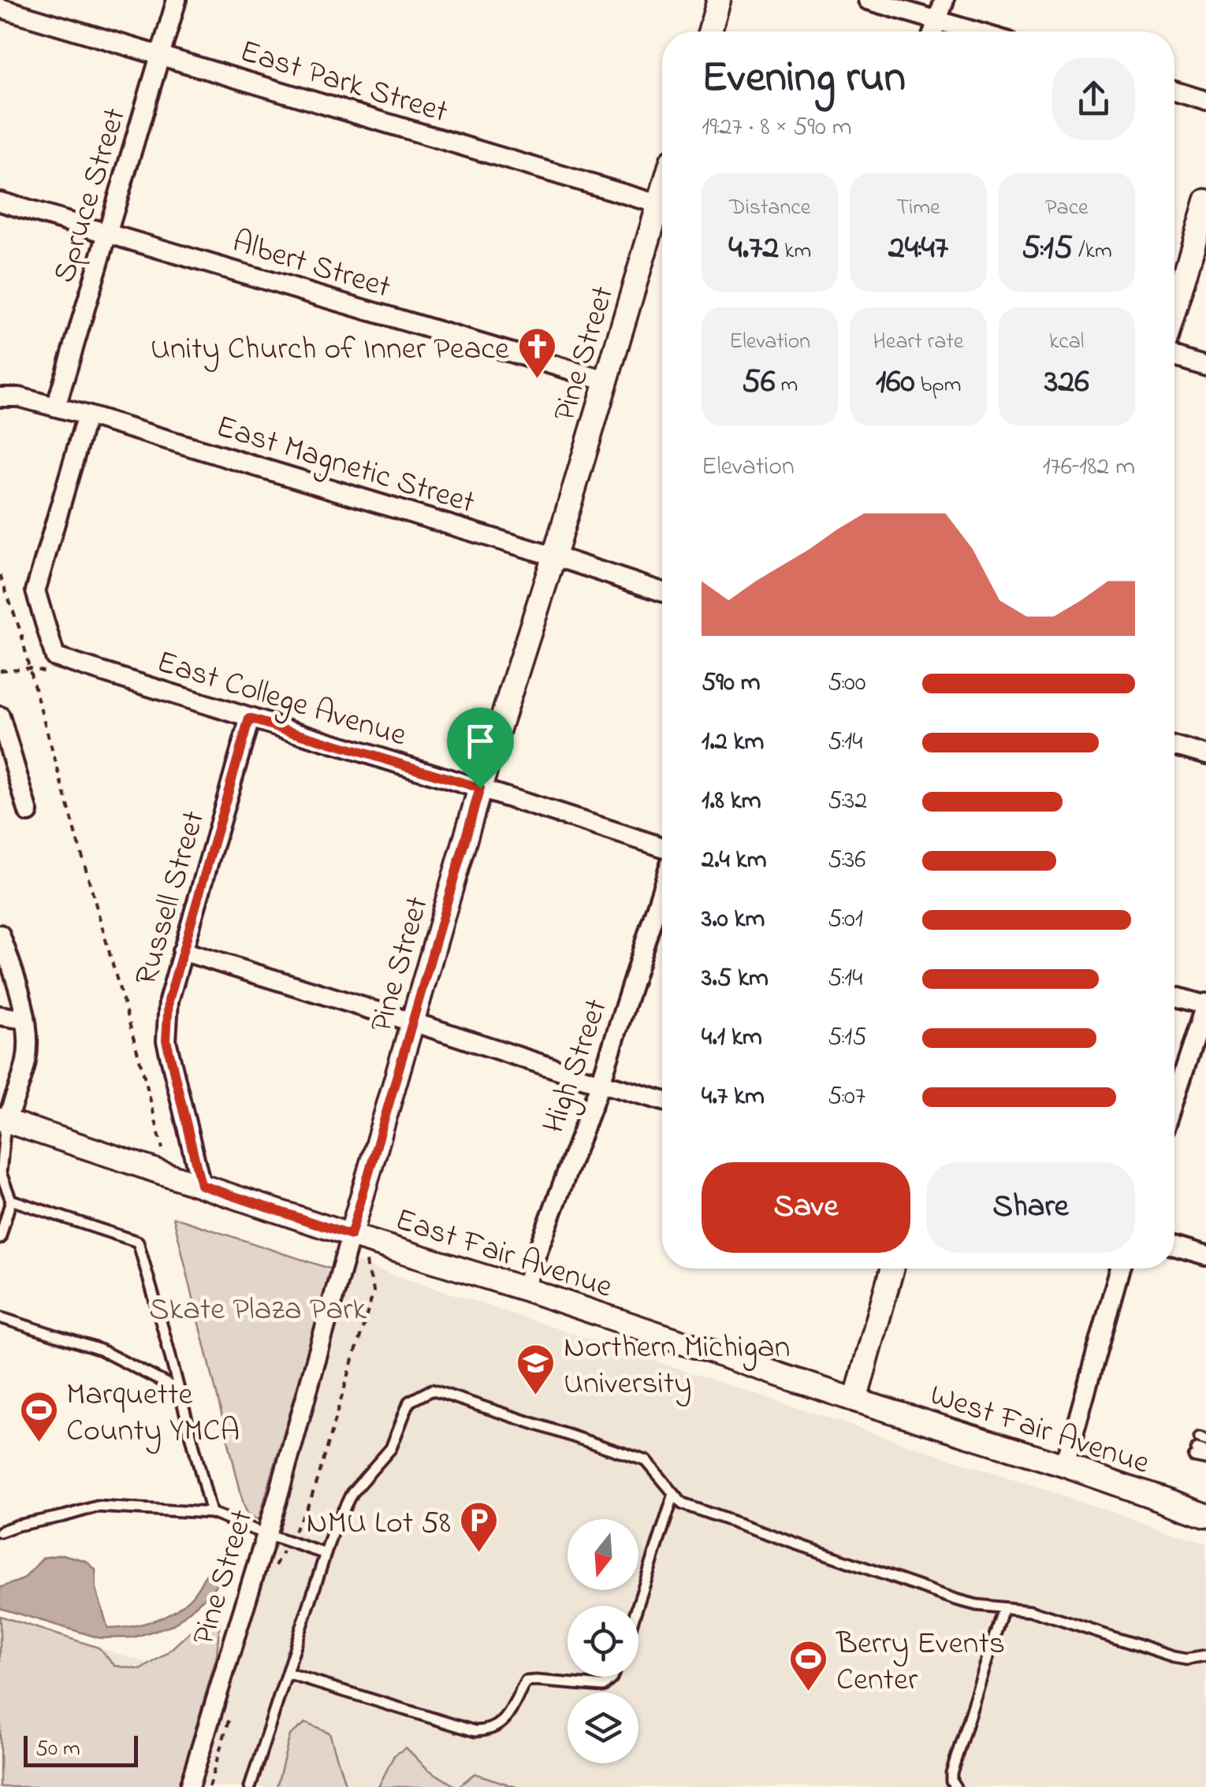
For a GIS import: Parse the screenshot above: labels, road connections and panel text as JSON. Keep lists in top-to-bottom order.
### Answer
{
  "streets": {
    "street": [
      "East Park Street",
      "Spruce Street",
      "Albert Street",
      "Pine Street",
      "East Magnetic Street",
      "East College Avenue",
      "Russell Street",
      "High Street",
      "East Fair Avenue",
      "West Fair Avenue"
    ]
  },
  "crossings": [
    ["East Park Street", "Spruce Street"],
    ["Spruce Street", "Albert Street"],
    ["Spruce Street", "East Magnetic Street"],
    ["Albert Street", "Pine Street"],
    ["Pine Street", "East Magnetic Street"],
    ["Pine Street", "East College Avenue"],
    ["Pine Street", "East Fair Avenue"],
    ["East College Avenue", "Russell Street"],
    ["Russell Street", "East Fair Avenue"],
    ["High Street", "East Fair Avenue"],
    ["East Fair Avenue", "West Fair Avenue"]
  ],
  "parks": ["Skate Plaza Park"],
  "places": {
    "church": ["Unity Church of Inner Peace"],
    "school or university": ["Northern Michigan University"],
    "sports": ["Marquette County YMCA", "Berry Events Center"],
    "parking": ["NMU Lot 58"]
  },
  "scale_bar": "50 m",
  "north": "bottom",
  "page": {
    "heading": ["Evening run", "19:27 · 8 × 590 m"],
    "stats": [
      ["Distance", "4.72 km"],
      ["Time", "24:47"],
      ["Pace", "5:15 /km"],
      ["Elevation", "56 m"],
      ["Heart rate", "160 bpm"],
      ["kcal", "326"]
    ],
    "chart": ["Elevation", "176–182 m"],
    "list": [
      {
        "name": "590 m",
        "note": "5:00"
      },
      {
        "name": "1.2 km",
        "note": "5:14"
      },
      {
        "name": "1.8 km",
        "note": "5:32"
      },
      {
        "name": "2.4 km",
        "note": "5:36"
      },
      {
        "name": "3.0 km",
        "note": "5:01"
      },
      {
        "name": "3.5 km",
        "note": "5:14"
      },
      {
        "name": "4.1 km",
        "note": "5:15"
      },
      {
        "name": "4.7 km",
        "note": "5:07"
      }
    ],
    "buttons": ["Save", "Share"],
    "scale": "50 m"
  }
}
